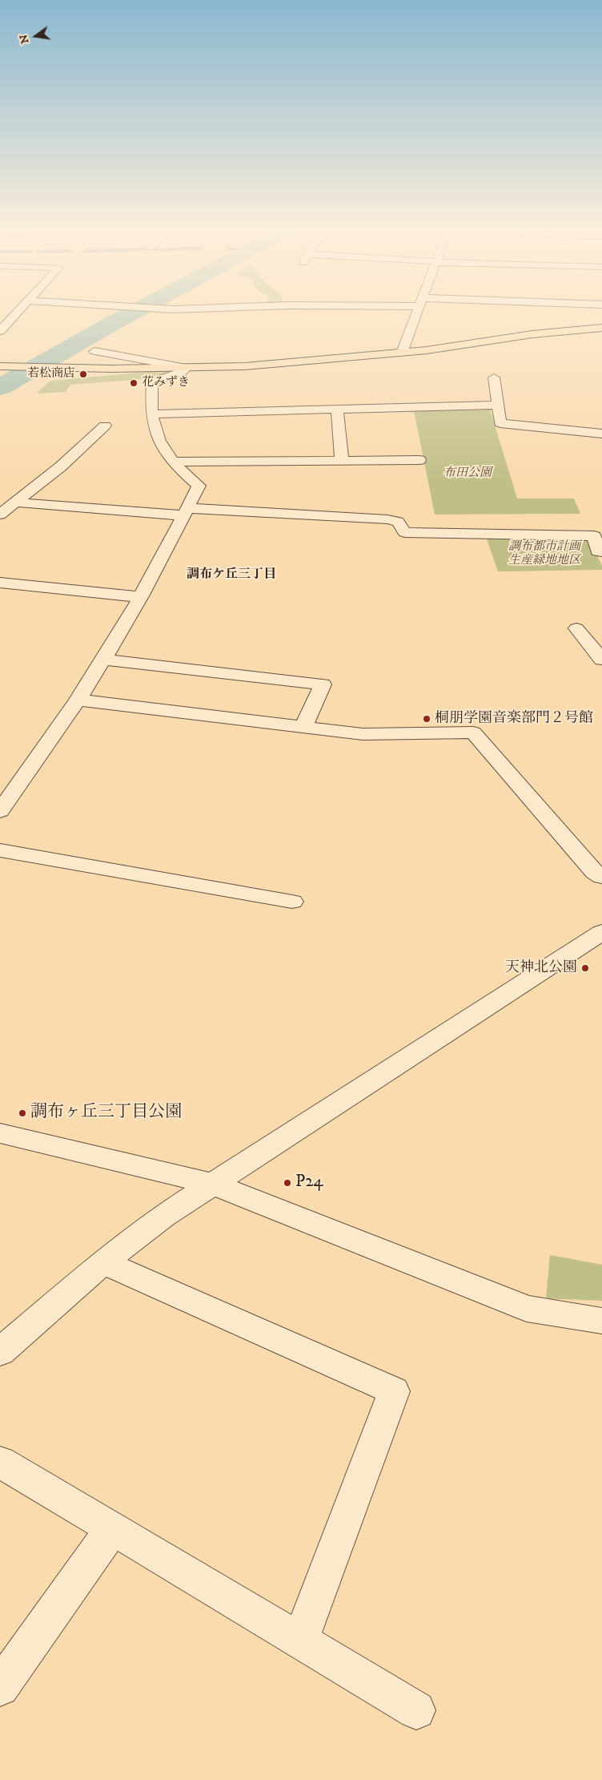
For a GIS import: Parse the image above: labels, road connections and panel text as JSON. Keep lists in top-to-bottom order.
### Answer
{
  "districts": ["調布ケ丘三丁目"],
  "parks": ["布田公園", "調布都市計画 生産緑地地区"],
  "places": [
    "若松商店",
    "花みずき",
    "桐朋学園音楽部門２号館",
    "天神北公園",
    "調布ヶ丘三丁目公園",
    "P24"
  ],
  "north": "left"
}
